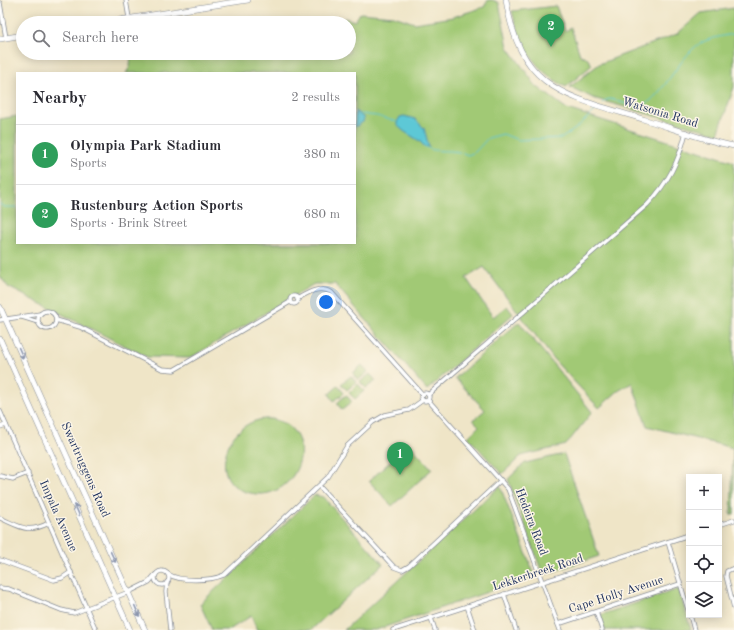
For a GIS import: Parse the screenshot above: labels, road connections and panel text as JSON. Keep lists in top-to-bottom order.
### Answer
{
  "streets": {
    "main road": ["Watsonia Road", "Swartruggens Road"],
    "street": [
      "Impala Avenue",
      "Hedeira Road",
      "Lekkerbreek Road",
      "Cape Holly Avenue"
    ]
  },
  "crossings": [
    ["Hedeira Road", "Lekkerbreek Road"],
    ["Hedeira Road", "Cape Holly Avenue"]
  ],
  "page": {
    "pins": ["2", "1"],
    "search": "Search here",
    "heading": ["Nearby", "2 results"],
    "list": [
      {
        "mark": "1",
        "name": "Olympia Park Stadium",
        "note": "Sports",
        "value": "380 m"
      },
      {
        "mark": "2",
        "name": "Rustenburg Action Sports",
        "note": "Sports · Brink Street",
        "value": "680 m"
      }
    ],
    "map_buttons": ["+", "−"]
  }
}
